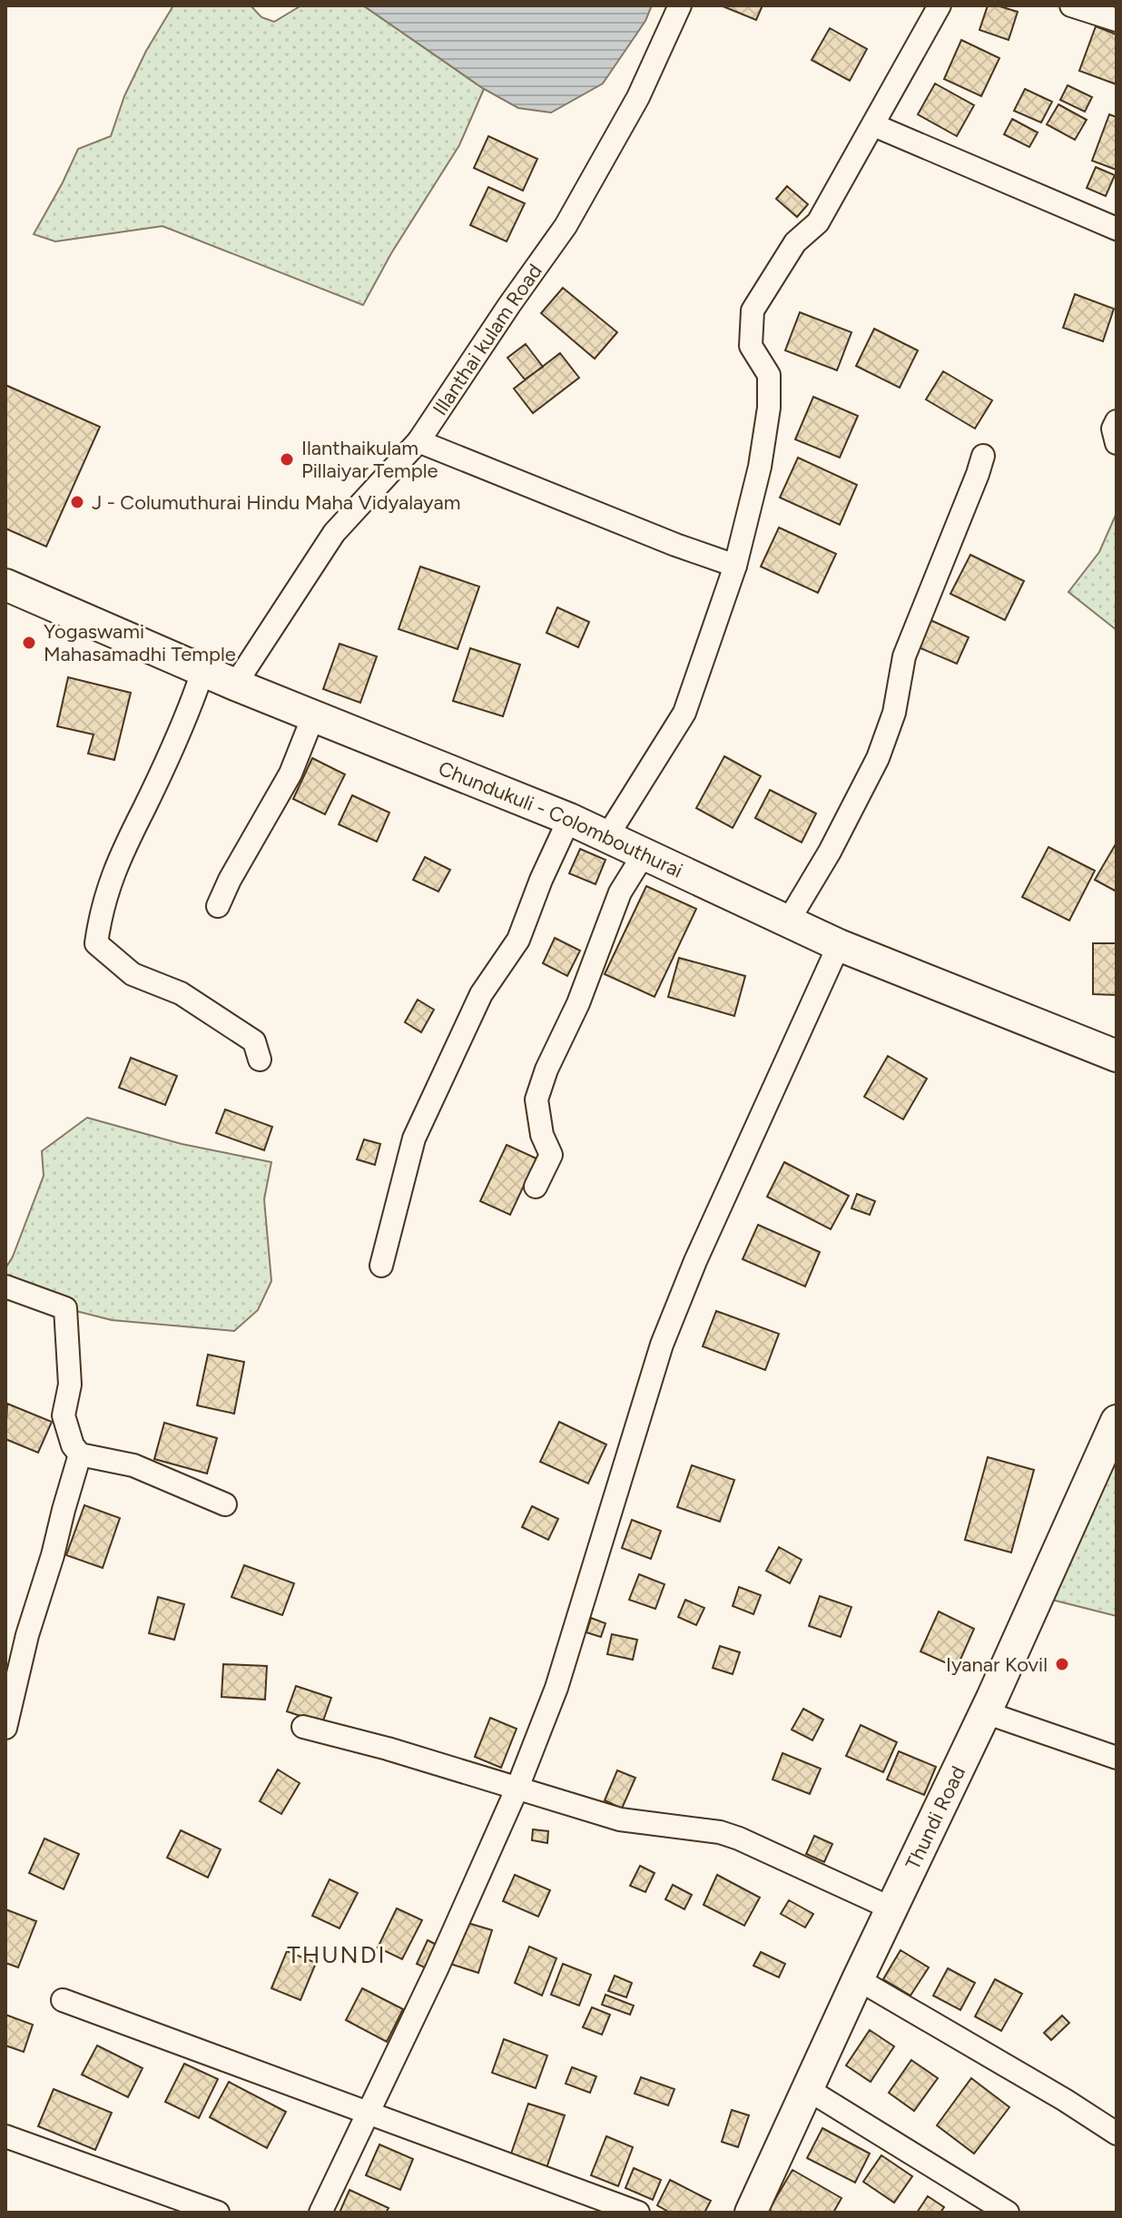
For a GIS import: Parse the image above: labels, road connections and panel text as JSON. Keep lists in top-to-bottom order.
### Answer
{
  "streets": {
    "main road": ["Chundukuli - Colombouthurai", "Thundi Road"],
    "street": ["Illanthai kulam Road"]
  },
  "crossings": [
    ["Illanthai kulam Road", "Chundukuli - Colombouthurai"]
  ],
  "districts": ["THUNDI"],
  "places": [
    "Ilanthaikulam Pillaiyar Temple",
    "J - Columuthurai Hindu Maha Vidyalayam",
    "Yogaswami Mahasamadhi Temple",
    "Iyanar Kovil"
  ]
}
